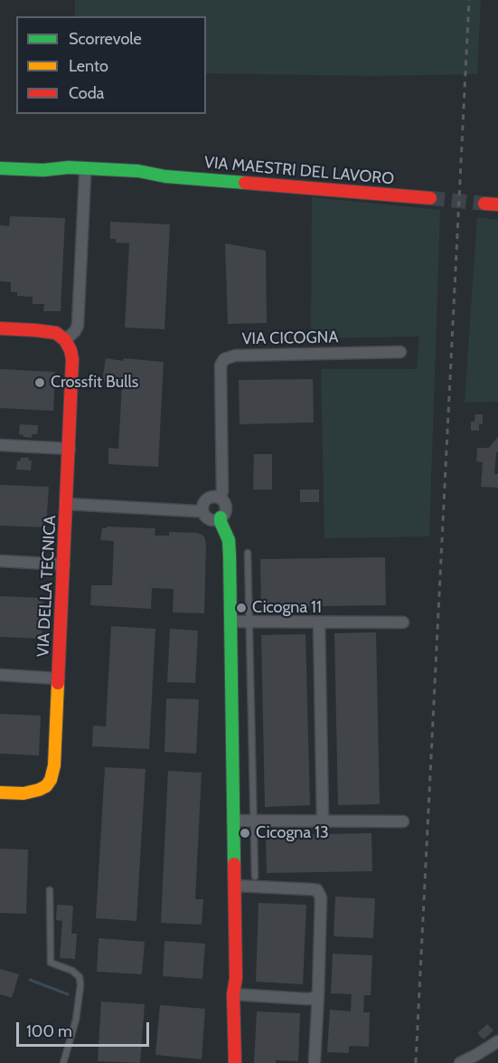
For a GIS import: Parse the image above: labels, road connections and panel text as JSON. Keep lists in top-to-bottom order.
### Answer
{
  "streets": {
    "street": ["VIA MAESTRI DEL LAVORO", "VIA CICOGNA", "VIA DELLA TECNICA"]
  },
  "places": ["Crossfit Bulls", "Cicogna 11", "Cicogna 13"],
  "legend": ["Scorrevole", "Lento", "Coda"],
  "scale_bar": "100 m"
}
